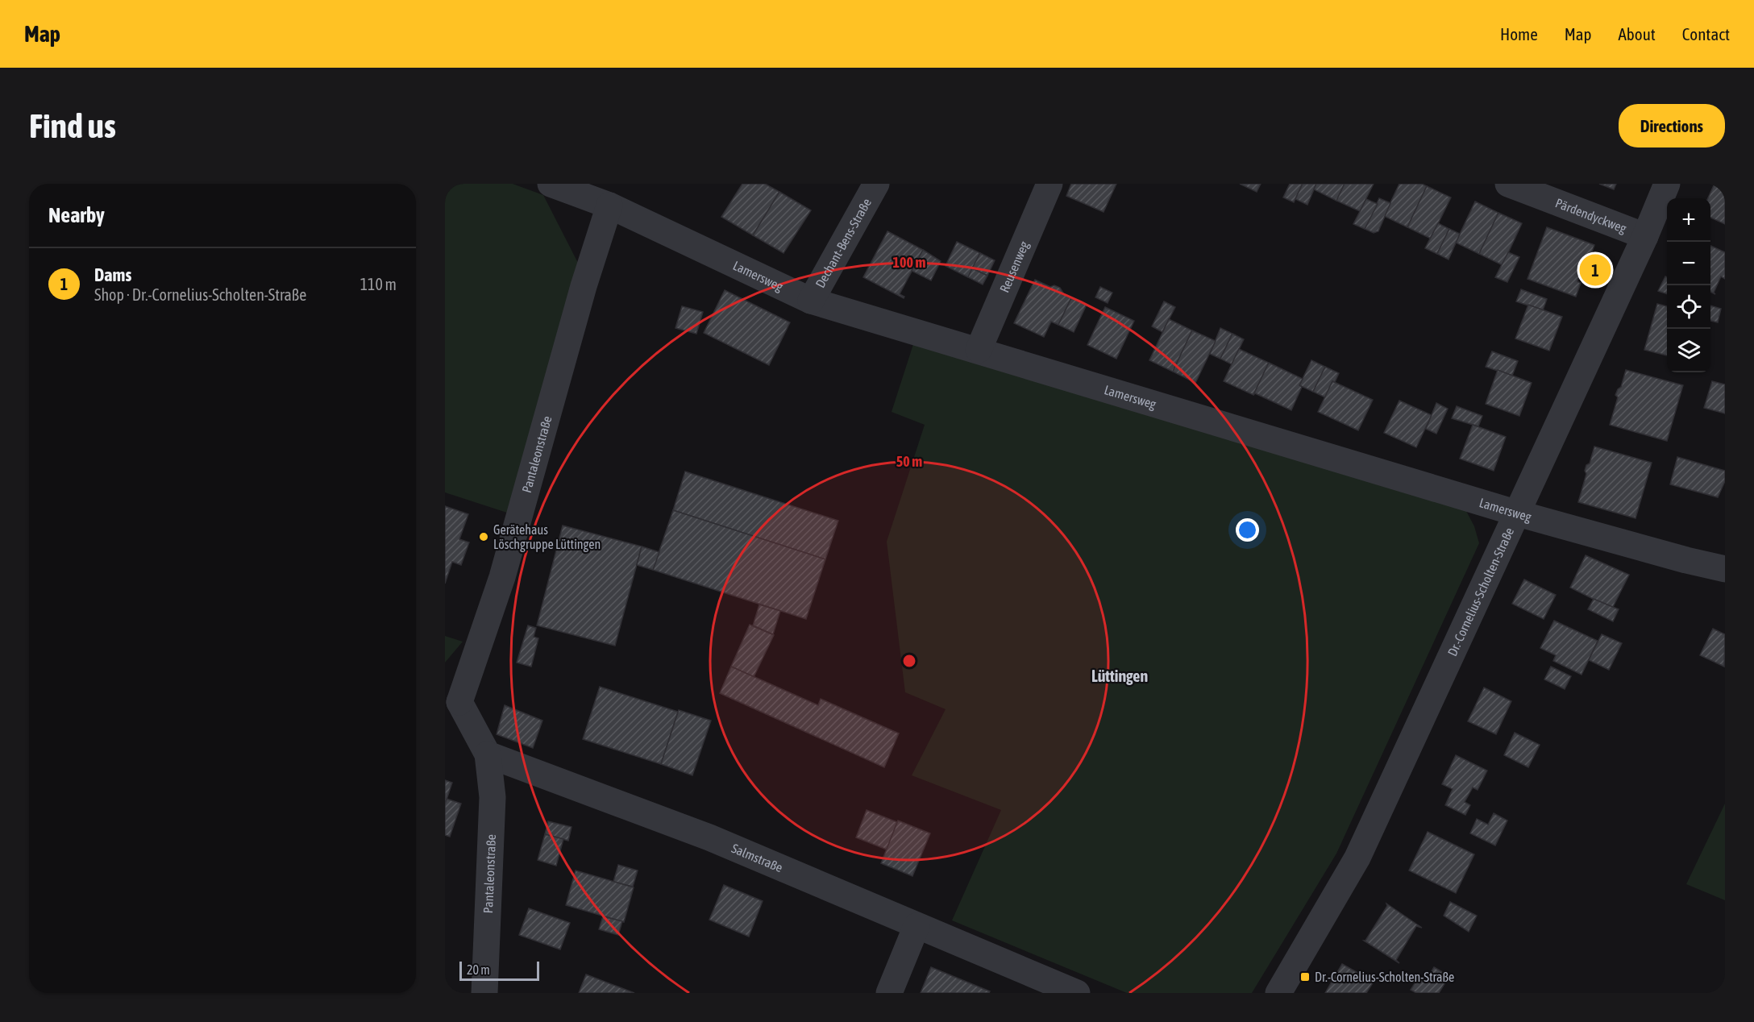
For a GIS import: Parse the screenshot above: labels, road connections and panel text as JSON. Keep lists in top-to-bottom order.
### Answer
{
  "streets": {
    "street": [
      "Pärdendyckweg",
      "Dechant-Bens-Straße",
      "Reusenweg",
      "Lamersweg",
      "Pantaleonstraße",
      "Dr.-Cornelius-Scholten-Straße",
      "Salmstraße"
    ]
  },
  "crossings": [
    ["Pärdendyckweg", "Dr.-Cornelius-Scholten-Straße"],
    ["Dechant-Bens-Straße", "Lamersweg"],
    ["Reusenweg", "Lamersweg"],
    ["Lamersweg", "Pantaleonstraße"],
    ["Lamersweg", "Dr.-Cornelius-Scholten-Straße"],
    ["Pantaleonstraße", "Salmstraße"]
  ],
  "districts": ["Lüttingen"],
  "places": {
    "other": ["Gerätehaus Löschgruppe Lüttingen"],
    "transit": ["Dr.-Cornelius-Scholten-Straße"]
  },
  "scale_bar": "20 m",
  "page": {
    "header": "Map",
    "nav": [
      "Home",
      "Map",
      "About",
      "Contact"
    ],
    "buttons": "Directions",
    "title": "Find us",
    "heading": "Nearby",
    "map_buttons": ["+", "−"],
    "list": [
      {
        "mark": "1",
        "name": "Dams",
        "note": "Shop · Dr.-Cornelius-Scholten-Straße",
        "value": "110 m"
      }
    ],
    "pins": "1",
    "scale": "20 m"
  },
  "rings": ["100 m", "50 m"]
}
